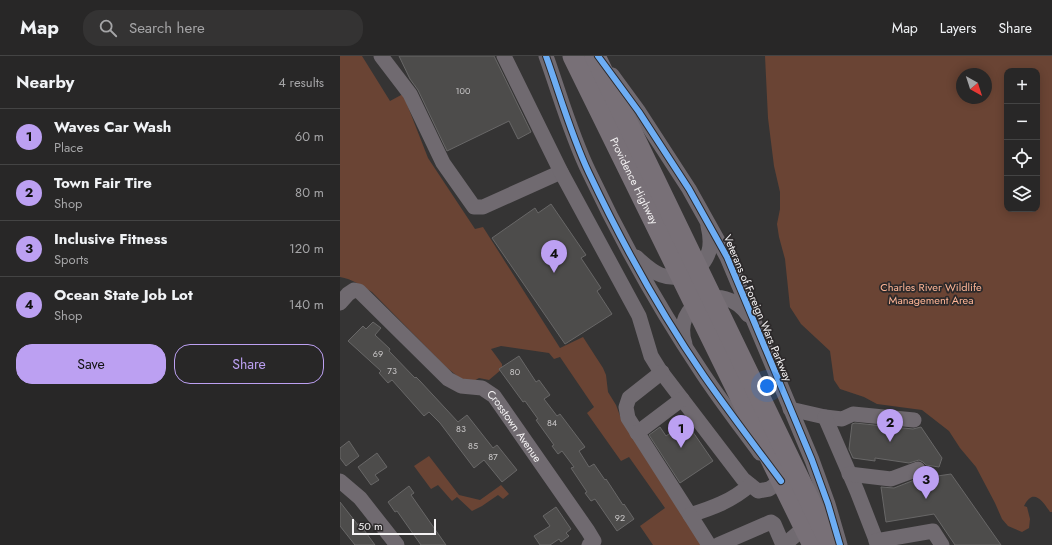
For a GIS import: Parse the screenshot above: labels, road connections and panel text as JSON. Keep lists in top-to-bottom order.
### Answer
{
  "streets": {
    "highway": ["Providence Highway"],
    "street": ["Veterans of Foreign Wars Parkway", "Crosstown Avenue"]
  },
  "parks": ["Charles River Wildlife Management Area"],
  "house_numbers": [
    "100",
    "69",
    "73",
    "80",
    "84",
    "83",
    "85",
    "87",
    "92"
  ],
  "scale_bar": "50 m",
  "north": "bottom right",
  "page": {
    "header": "Map",
    "search": "Search here",
    "nav": ["Map", "Layers", "Share"],
    "heading": ["Nearby", "4 results"],
    "map_buttons": ["+", "−"],
    "list": [
      {
        "mark": "1",
        "name": "Waves Car Wash",
        "note": "Place",
        "value": "60 m"
      },
      {
        "mark": "2",
        "name": "Town Fair Tire",
        "note": "Shop",
        "value": "80 m"
      },
      {
        "mark": "3",
        "name": "Inclusive Fitness",
        "note": "Sports",
        "value": "120 m"
      },
      {
        "mark": "4",
        "name": "Ocean State Job Lot",
        "note": "Shop",
        "value": "140 m"
      }
    ],
    "pins": [
      "4",
      "2",
      "1",
      "3"
    ],
    "buttons": ["Save", "Share"],
    "scale": "50 m"
  }
}
